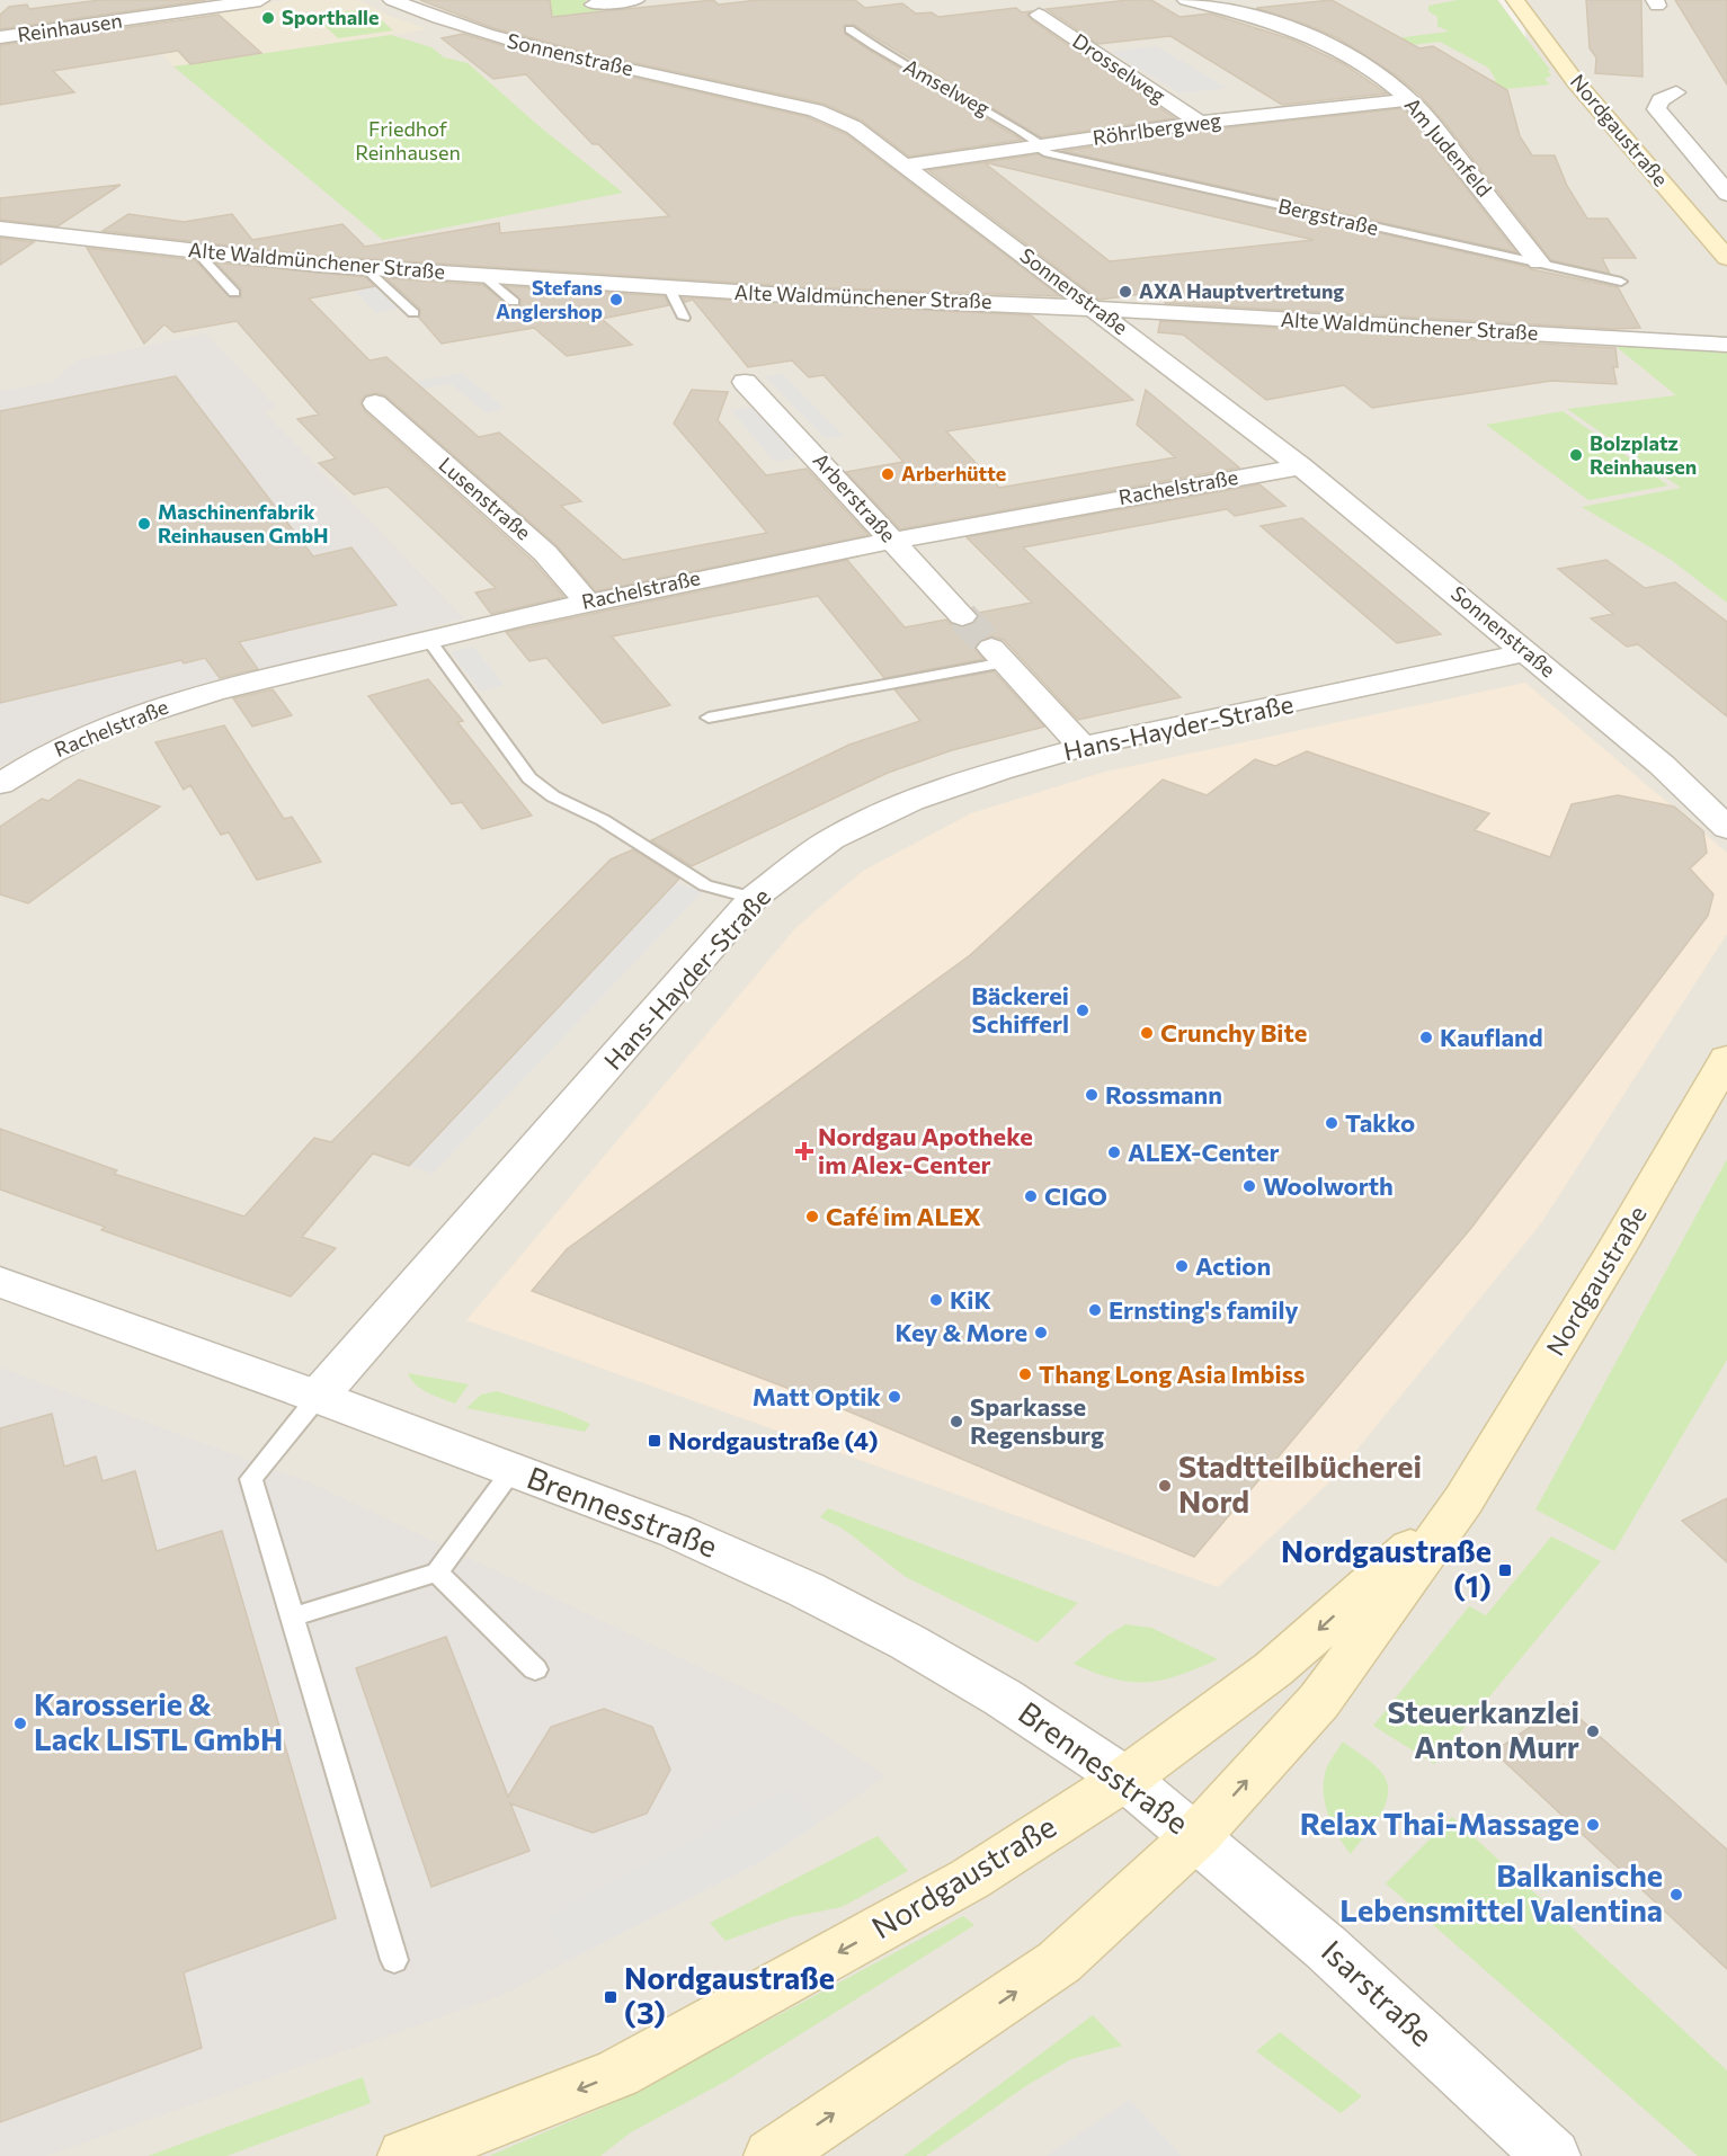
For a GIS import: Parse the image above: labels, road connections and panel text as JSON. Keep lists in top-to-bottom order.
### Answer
{
  "streets": {
    "main road": ["Nordgaustraße"],
    "street": [
      "Reinhausen",
      "Sonnenstraße",
      "Drosselweg",
      "Röhrlbergweg",
      "Am Judenfeld",
      "Alte Waldmünchener Straße",
      "Rachelstraße",
      "Arberstraße",
      "Lusenstraße",
      "Hans-Hayder-Straße",
      "Brennesstraße",
      "Isarstraße"
    ],
    "lane": ["Amselweg", "Bergstraße"]
  },
  "crossings": [
    ["Sonnenstraße", "Röhrlbergweg"],
    ["Sonnenstraße", "Alte Waldmünchener Straße"],
    ["Sonnenstraße", "Rachelstraße"],
    ["Sonnenstraße", "Hans-Hayder-Straße"],
    ["Drosselweg", "Röhrlbergweg"],
    ["Amselweg", "Röhrlbergweg"],
    ["Amselweg", "Bergstraße"],
    ["Röhrlbergweg", "Am Judenfeld"],
    ["Röhrlbergweg", "Bergstraße"],
    ["Nordgaustraße", "Brennesstraße"],
    ["Nordgaustraße", "Isarstraße"],
    ["Am Judenfeld", "Bergstraße"],
    ["Rachelstraße", "Arberstraße"],
    ["Rachelstraße", "Lusenstraße"],
    ["Hans-Hayder-Straße", "Brennesstraße"],
    ["Brennesstraße", "Isarstraße"]
  ],
  "parks": ["Friedhof Reinhausen"],
  "places": {
    "other": [
      "Sporthalle",
      "AXA Hauptvertretung",
      "Stefans Anglershop",
      "Bolzplatz Reinhausen",
      "Arberhütte",
      "Maschinenfabrik Reinhausen GmbH",
      "Bäckerei Schifferl",
      "Crunchy Bite",
      "Kaufland",
      "Rossmann",
      "Takko",
      "ALEX-Center",
      "Woolworth",
      "CIGO",
      "Café im ALEX",
      "Action",
      "KiK",
      "Ernsting's family",
      "Key & More",
      "Thang Long Asia Imbiss",
      "Matt Optik",
      "Sparkasse Regensburg",
      "Stadtteilbücherei Nord",
      "Karosserie & Lack LISTL GmbH",
      "Steuerkanzlei Anton Murr",
      "Relax Thai-Massage",
      "Balkanische Lebensmittel Valentina"
    ],
    "health": ["Nordgau Apotheke im Alex-Center"],
    "transit": ["Nordgaustraße (4)", "Nordgaustraße (1)", "Nordgaustraße (3)"]
  }
}
